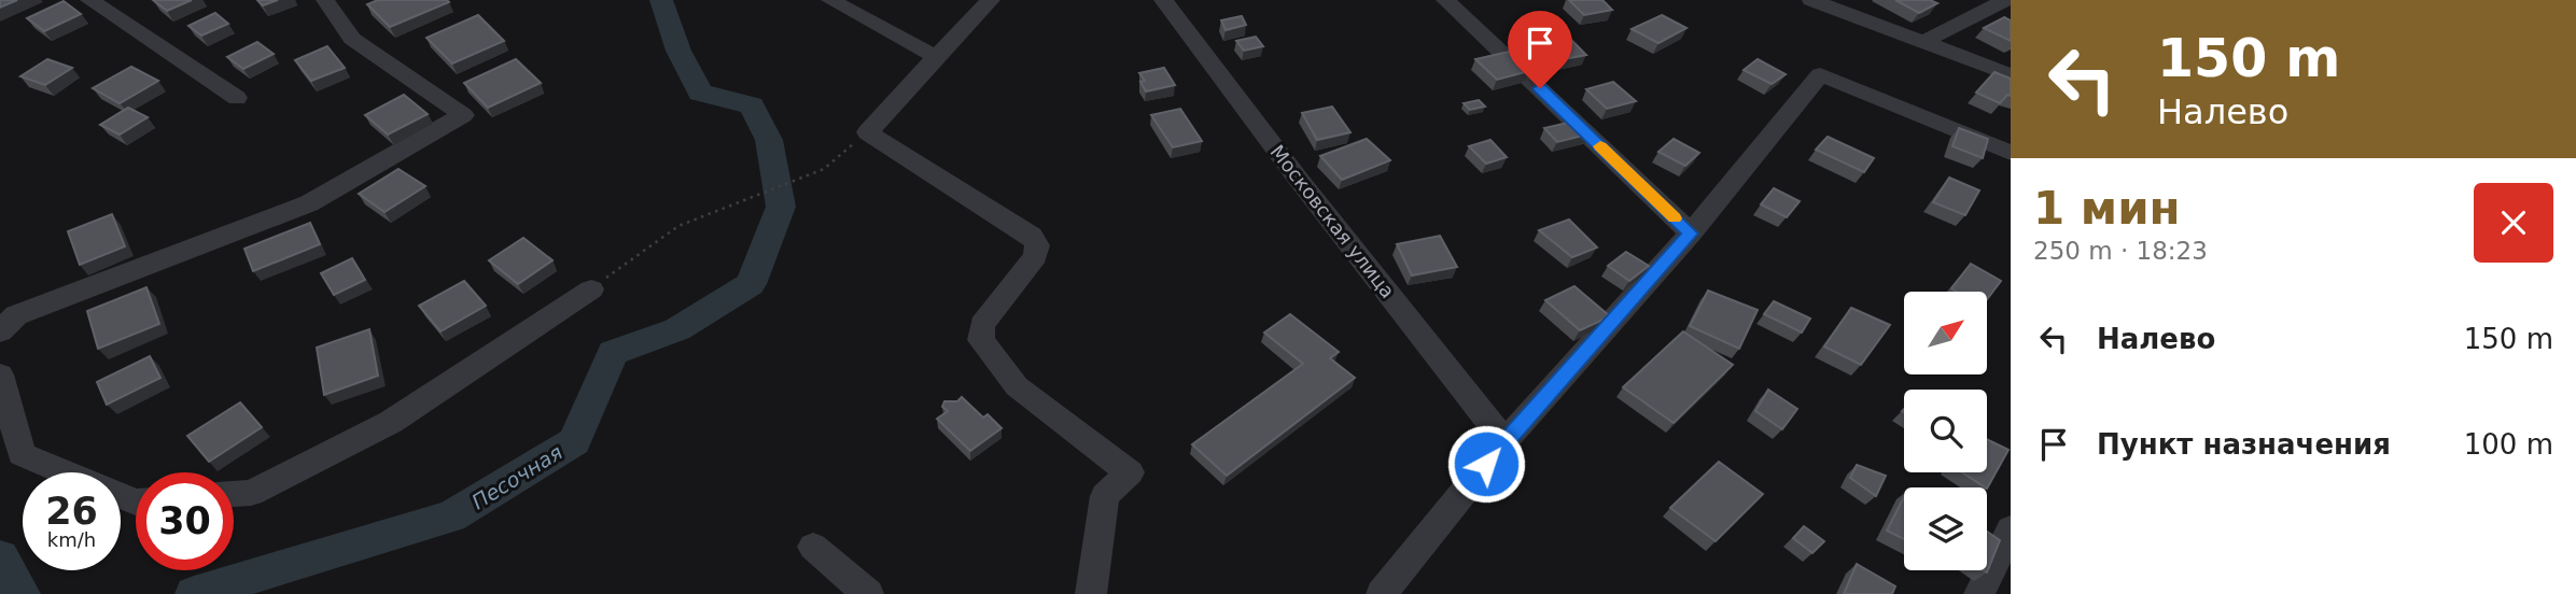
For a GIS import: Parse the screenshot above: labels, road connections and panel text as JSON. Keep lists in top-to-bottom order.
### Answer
{
  "streets": {
    "street": ["Московская улица"]
  },
  "water": ["Песочная"],
  "north": "top right",
  "page": {
    "turn": ["150 m", "Налево"],
    "heading": ["1 мин", "250 m · 18:23"],
    "list": [
      {
        "name": "Налево",
        "value": "150 m"
      },
      {
        "name": "Пункт назначения",
        "value": "100 m"
      }
    ],
    "speed": "26 km/h",
    "limit": "30"
  }
}
